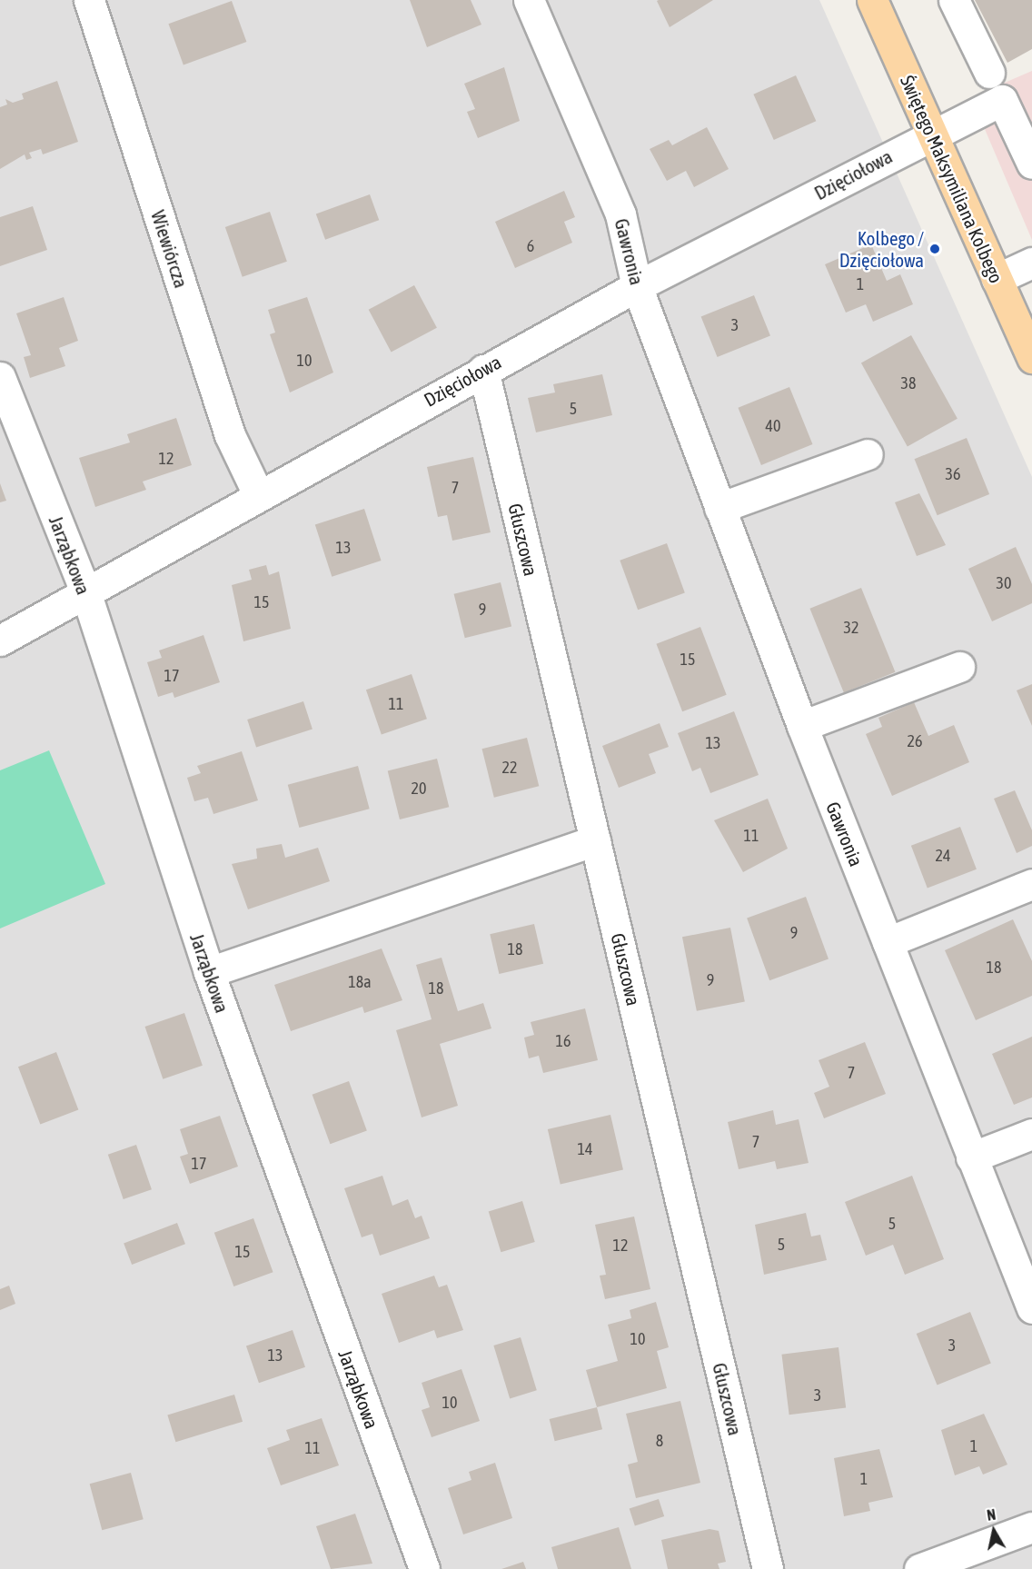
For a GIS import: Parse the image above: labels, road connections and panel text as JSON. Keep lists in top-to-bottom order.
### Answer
{
  "streets": {
    "main road": ["Świętego Maksymiliana Kolbego"],
    "street": [
      "Dzięciołowa",
      "Wiewiórcza",
      "Gawronia",
      "Głuszcowa",
      "Jarząbkowa"
    ]
  },
  "crossings": [
    ["Dzięciołowa", "Świętego Maksymiliana Kolbego"],
    ["Dzięciołowa", "Wiewiórcza"],
    ["Dzięciołowa", "Gawronia"],
    ["Dzięciołowa", "Głuszcowa"],
    ["Dzięciołowa", "Jarząbkowa"]
  ],
  "places": ["Kolbego / Dzięciołowa"],
  "house_numbers": [
    "6",
    "1",
    "3",
    "10",
    "38",
    "5",
    "40",
    "12",
    "36",
    "7",
    "13",
    "30",
    "15",
    "9",
    "32",
    "15",
    "17",
    "11",
    "26",
    "13",
    "22",
    "20",
    "11",
    "24",
    "9",
    "18",
    "18",
    "9",
    "18a",
    "18",
    "16",
    "7",
    "7",
    "14",
    "17",
    "5",
    "5",
    "12",
    "15",
    "10",
    "3",
    "13",
    "3",
    "10",
    "8",
    "1",
    "11",
    "1"
  ],
  "north": "top"
}
